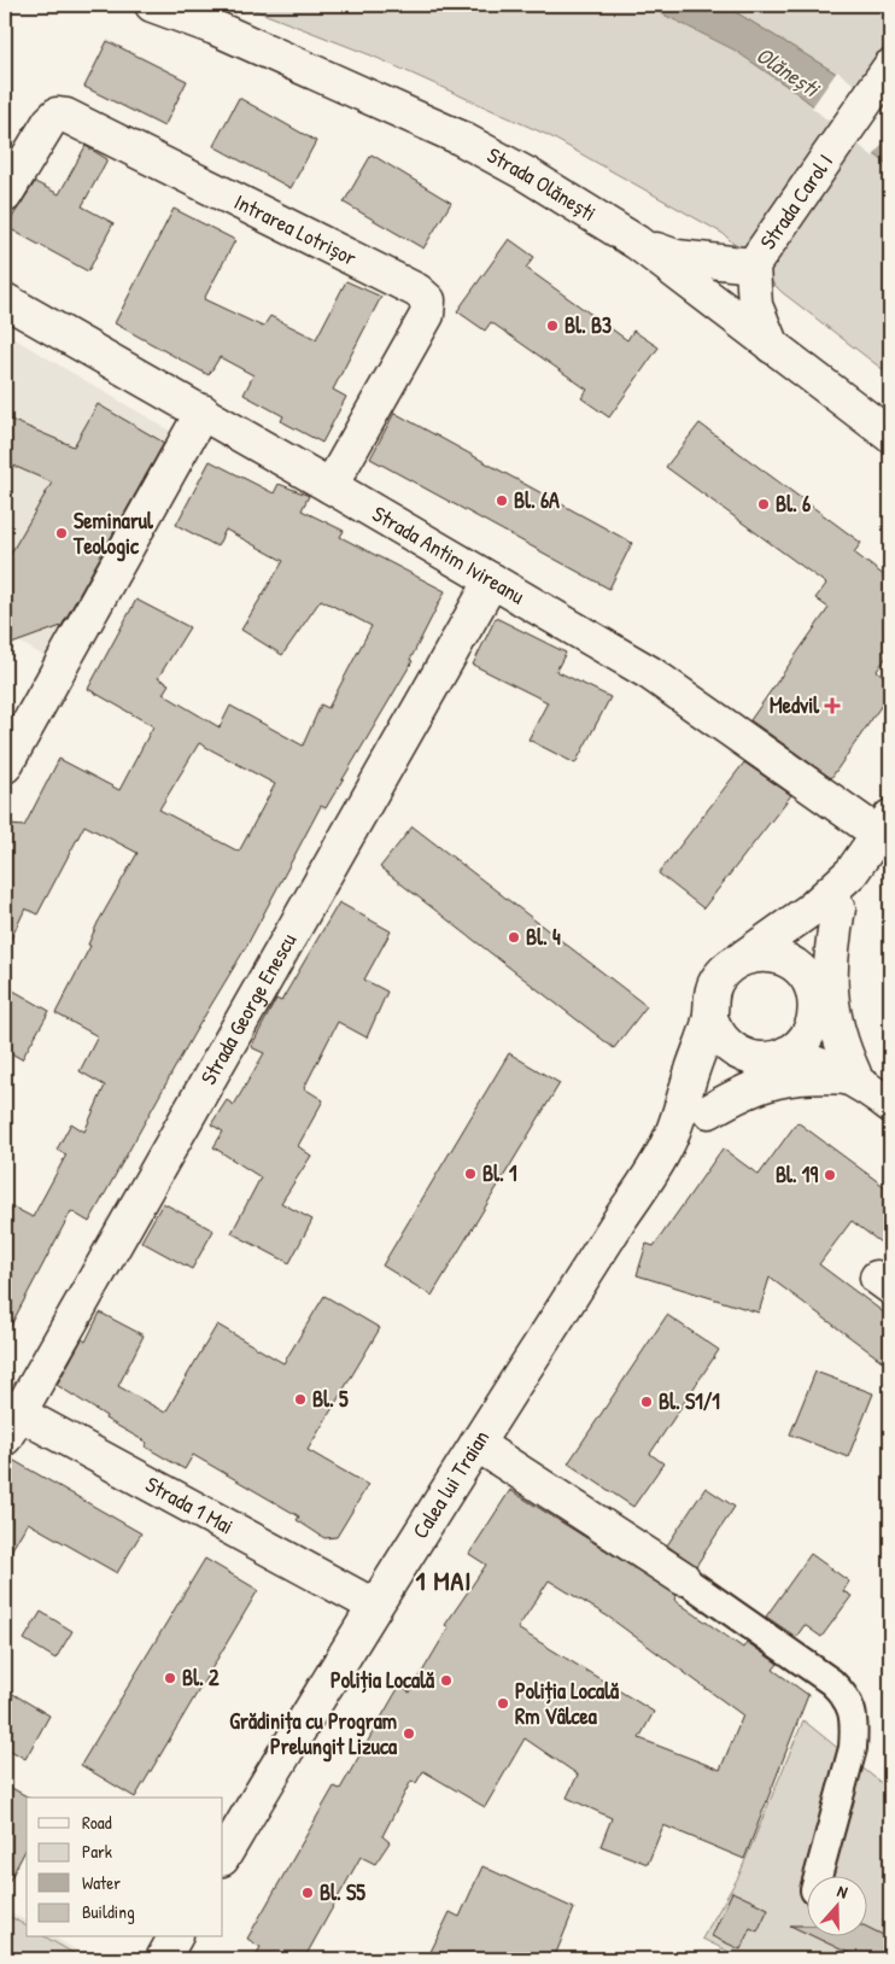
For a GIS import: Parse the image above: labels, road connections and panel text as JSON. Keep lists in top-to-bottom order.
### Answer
{
  "streets": {
    "street": [
      "Strada Olănești",
      "Strada Carol I",
      "Intrarea Lotrișor",
      "Strada Antim Ivireanu",
      "Strada George Enescu",
      "Calea lui Traian",
      "Strada 1 Mai"
    ]
  },
  "crossings": [
    ["Strada Olănești", "Strada Carol I"],
    ["Intrarea Lotrișor", "Strada Antim Ivireanu"],
    ["Strada Antim Ivireanu", "Strada George Enescu"],
    ["Strada George Enescu", "Strada 1 Mai"],
    ["Calea lui Traian", "Strada 1 Mai"]
  ],
  "districts": ["1 MAI"],
  "water": ["Olănești"],
  "places": {
    "other": [
      "Bl. B3",
      "Bl. 6A",
      "Bl. 6",
      "Seminarul Teologic",
      "Bl. 4",
      "Bl. 1",
      "Bl. 19",
      "Bl. 5",
      "Bl. S1/1",
      "Bl. 2",
      "Poliția Locală",
      "Poliția Locală Rm Vâlcea",
      "Grădinița cu Program Prelungit Lizuca",
      "Bl. S5"
    ],
    "health": ["Medvil"]
  },
  "legend": [
    "Road",
    "Park",
    "Water",
    "Building"
  ],
  "north": "top"
}
